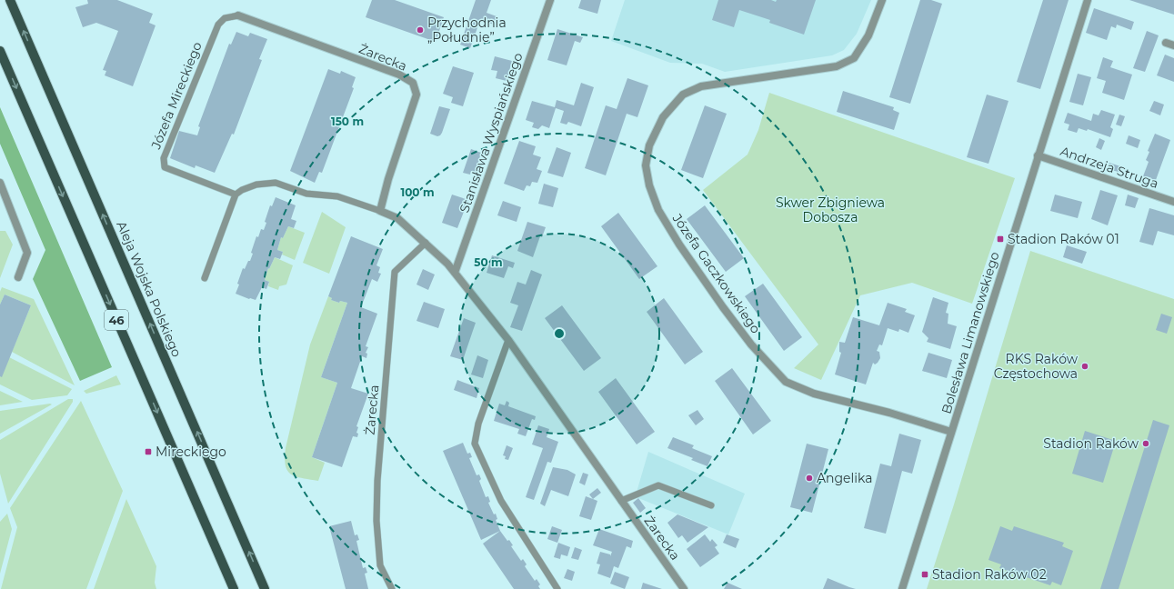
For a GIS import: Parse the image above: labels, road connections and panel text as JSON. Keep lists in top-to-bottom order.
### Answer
{
  "streets": {
    "main road": ["Aleja Wojska Polskiego", "46"],
    "street": [
      "Żarecka",
      "Stanisława Wyspiańskiego",
      "Andrzeja Struga",
      "Józefa Gaczkowskiego",
      "Bolesława Limanowskiego"
    ],
    "lane": ["Józefa Mireckiego"]
  },
  "crossings": [
    ["Żarecka", "Józefa Mireckiego"],
    ["Żarecka", "Stanisława Wyspiańskiego"],
    ["Andrzeja Struga", "Bolesława Limanowskiego"],
    ["Józefa Gaczkowskiego", "Bolesława Limanowskiego"]
  ],
  "parks": ["Skwer Zbigniewa Dobosza"],
  "places": {
    "other": [
      "Przychodnia „Południe”",
      "RKS Raków Częstochowa",
      "Stadion Raków",
      "Angelika"
    ],
    "transit": ["Stadion Raków 01", "Mireckiego", "Stadion Raków 02"]
  },
  "rings": ["150 m", "100 m", "50 m"]
}
